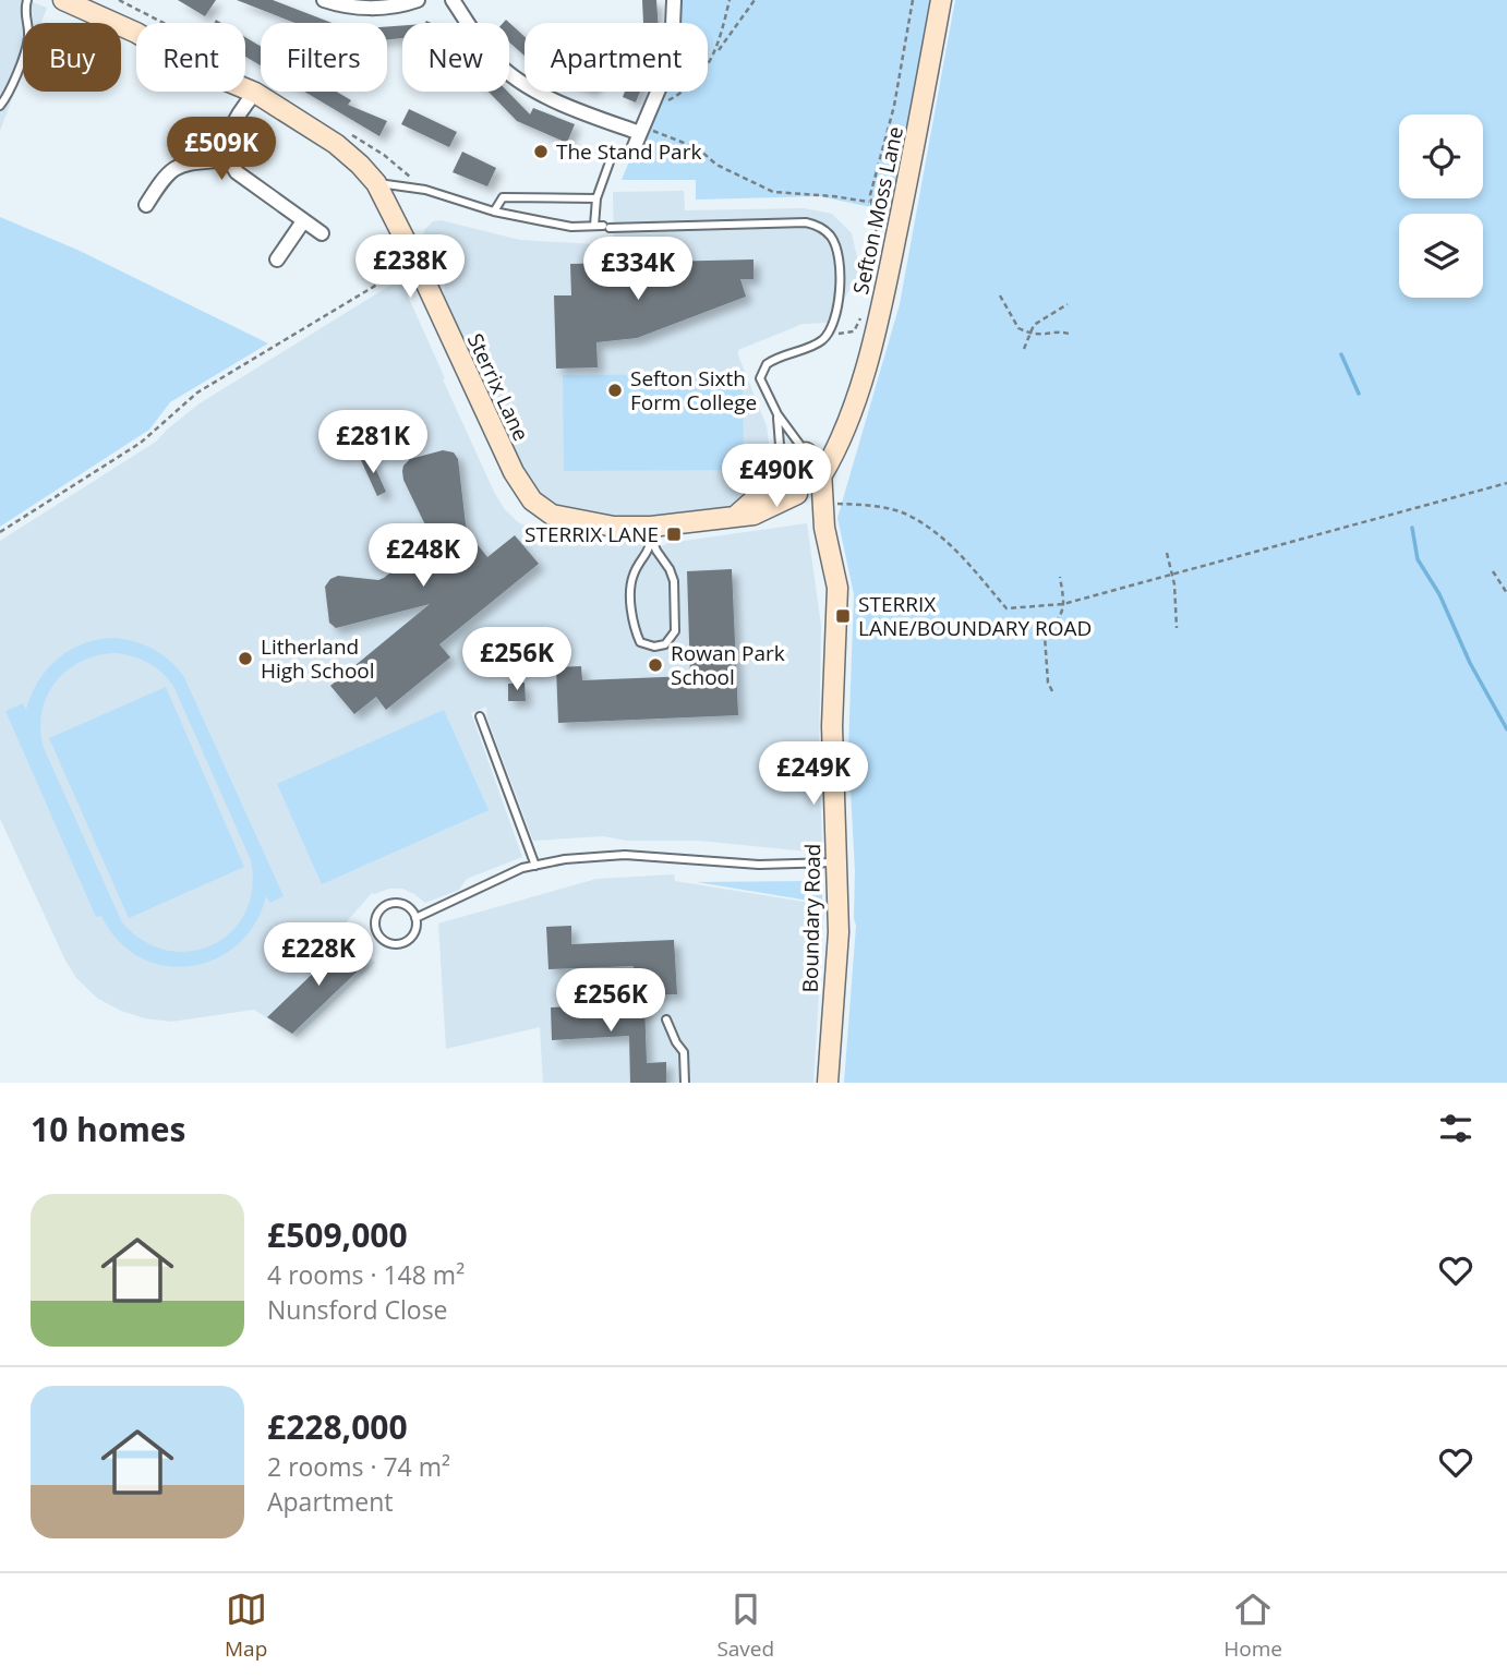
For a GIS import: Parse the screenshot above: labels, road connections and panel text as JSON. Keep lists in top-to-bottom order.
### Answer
{
  "streets": {
    "street": ["Sefton Moss Lane", "Sterrix Lane", "Boundary Road"]
  },
  "crossings": [
    ["Sefton Moss Lane", "Sterrix Lane"],
    ["Sefton Moss Lane", "Boundary Road"],
    ["Sterrix Lane", "Boundary Road"]
  ],
  "places": {
    "other": [
      "The Stand Park",
      "Sefton Sixth Form College",
      "Litherland High School",
      "Rowan Park School"
    ],
    "transit": ["STERRIX LANE", "STERRIX LANE/BOUNDARY ROAD"]
  },
  "page": {
    "chip": [
      "Buy",
      "Rent",
      "Filters",
      "New",
      "Apartment"
    ],
    "price": [
      "£509K",
      "£238K",
      "£334K",
      "£281K",
      "£490K",
      "£248K",
      "£256K",
      "£249K",
      "£228K",
      "£256K"
    ],
    "heading": "10 homes",
    "list": [
      {
        "name": "£509,000",
        "note": "4 rooms · 148 m² · Nunsford Close"
      },
      {
        "name": "£228,000",
        "note": "2 rooms · 74 m² · Apartment"
      }
    ],
    "tabs": ["Map", "Saved", "Home"]
  }
}
